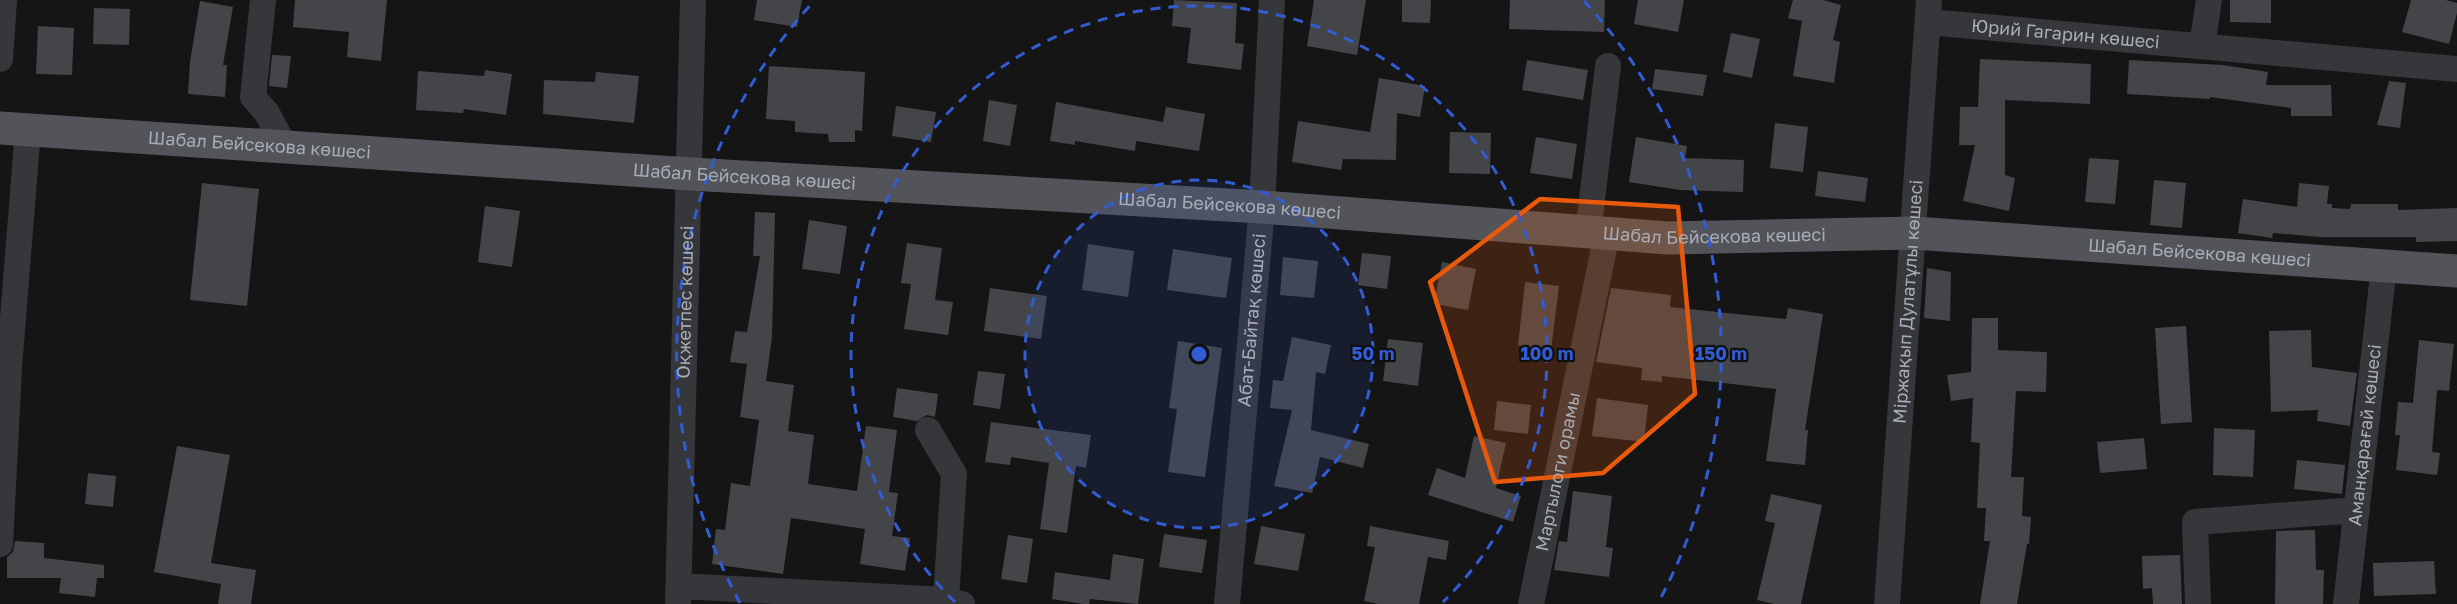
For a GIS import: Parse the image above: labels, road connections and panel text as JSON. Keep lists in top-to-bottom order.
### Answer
{
  "streets": {
    "main road": ["Шабал Бейсекова көшесі"],
    "street": [
      "Юрий Гагарин көшесі",
      "Оқжетпес көшесі",
      "Міржақып Дулатұлы көшесі",
      "Абат-Байтақ көшесі",
      "Аманқарағай көшесі",
      "Мартылоги орамы"
    ]
  },
  "crossings": [
    ["Юрий Гагарин көшесі", "Міржақып Дулатұлы көшесі"],
    ["Шабал Бейсекова көшесі", "Оқжетпес көшесі"],
    ["Шабал Бейсекова көшесі", "Міржақып Дулатұлы көшесі"],
    ["Шабал Бейсекова көшесі", "Абат-Байтақ көшесі"],
    ["Шабал Бейсекова көшесі", "Аманқарағай көшесі"],
    ["Шабал Бейсекова көшесі", "Мартылоги орамы"]
  ],
  "rings": ["50 m", "100 m", "150 m"]
}
